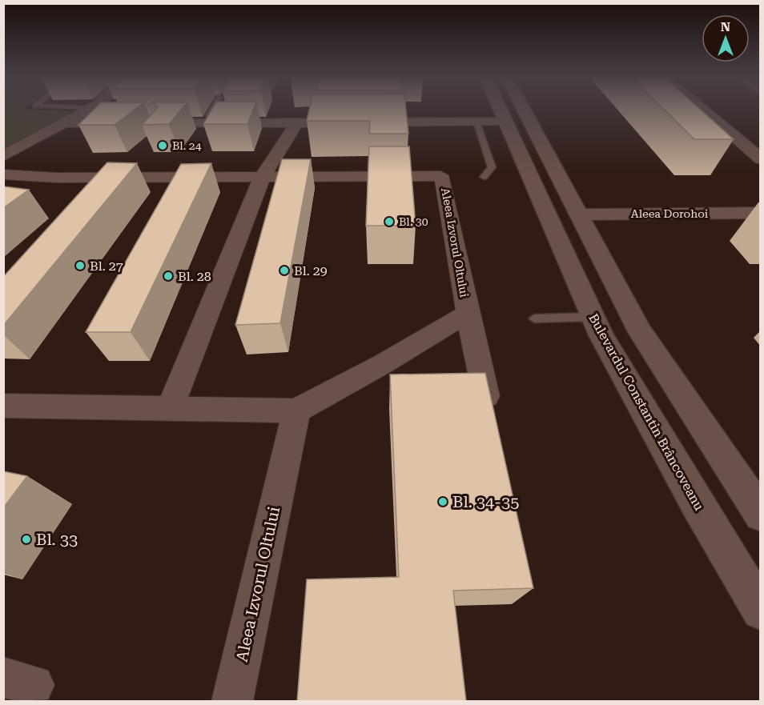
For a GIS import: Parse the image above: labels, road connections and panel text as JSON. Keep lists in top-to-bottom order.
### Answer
{
  "streets": {
    "main road": ["Bulevardul Constantin Brâncoveanu"],
    "street": ["Aleea Dorohoi", "Aleea Izvorul Oltului"]
  },
  "places": [
    "Bl. 24",
    "Bl. 30",
    "Bl. 27",
    "Bl. 29",
    "Bl. 28",
    "Bl. 34-35",
    "Bl. 33"
  ],
  "north": "top"
}
